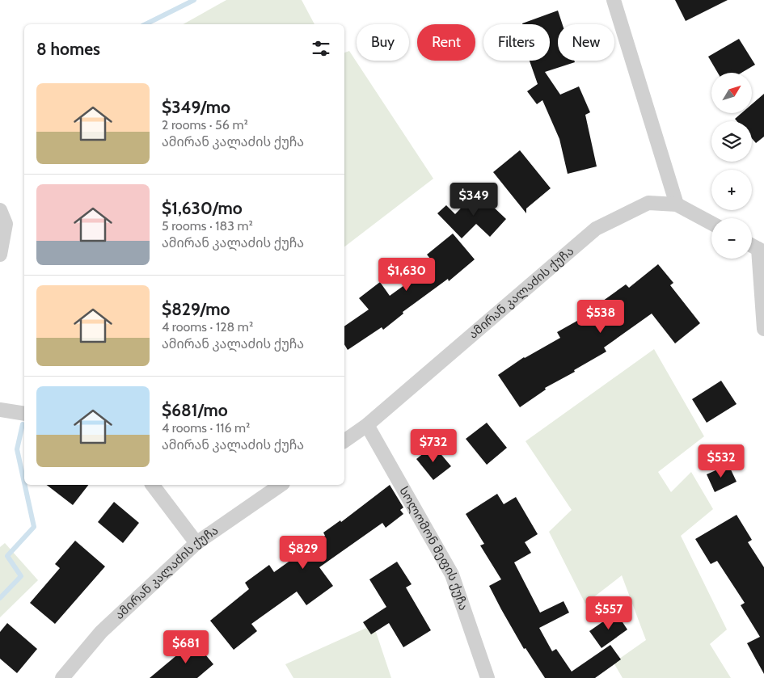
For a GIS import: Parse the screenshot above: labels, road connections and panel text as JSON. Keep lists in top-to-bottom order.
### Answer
{
  "streets": {
    "street": ["ამირან კალაძის ქუჩა", "სოლომონ მეფის ქუჩა"]
  },
  "crossings": [
    ["ამირან კალაძის ქუჩა", "სოლომონ მეფის ქუჩა"]
  ],
  "north": "top right",
  "page": {
    "chip": [
      "Buy",
      "Rent",
      "Filters",
      "New"
    ],
    "heading": "8 homes",
    "map_buttons": ["+", "−"],
    "list": [
      {
        "name": "$349/mo",
        "note": "2 rooms · 56 m² · ამირან კალაძის ქუჩა"
      },
      {
        "name": "$1,630/mo",
        "note": "5 rooms · 183 m² · ამირან კალაძის ქუჩა"
      },
      {
        "name": "$829/mo",
        "note": "4 rooms · 128 m² · ამირან კალაძის ქუჩა"
      },
      {
        "name": "$681/mo",
        "note": "4 rooms · 116 m² · ამირან კალაძის ქუჩა"
      }
    ],
    "price": [
      "$349",
      "$1,630",
      "$538",
      "$732",
      "$532",
      "$829",
      "$557",
      "$681"
    ]
  }
}
